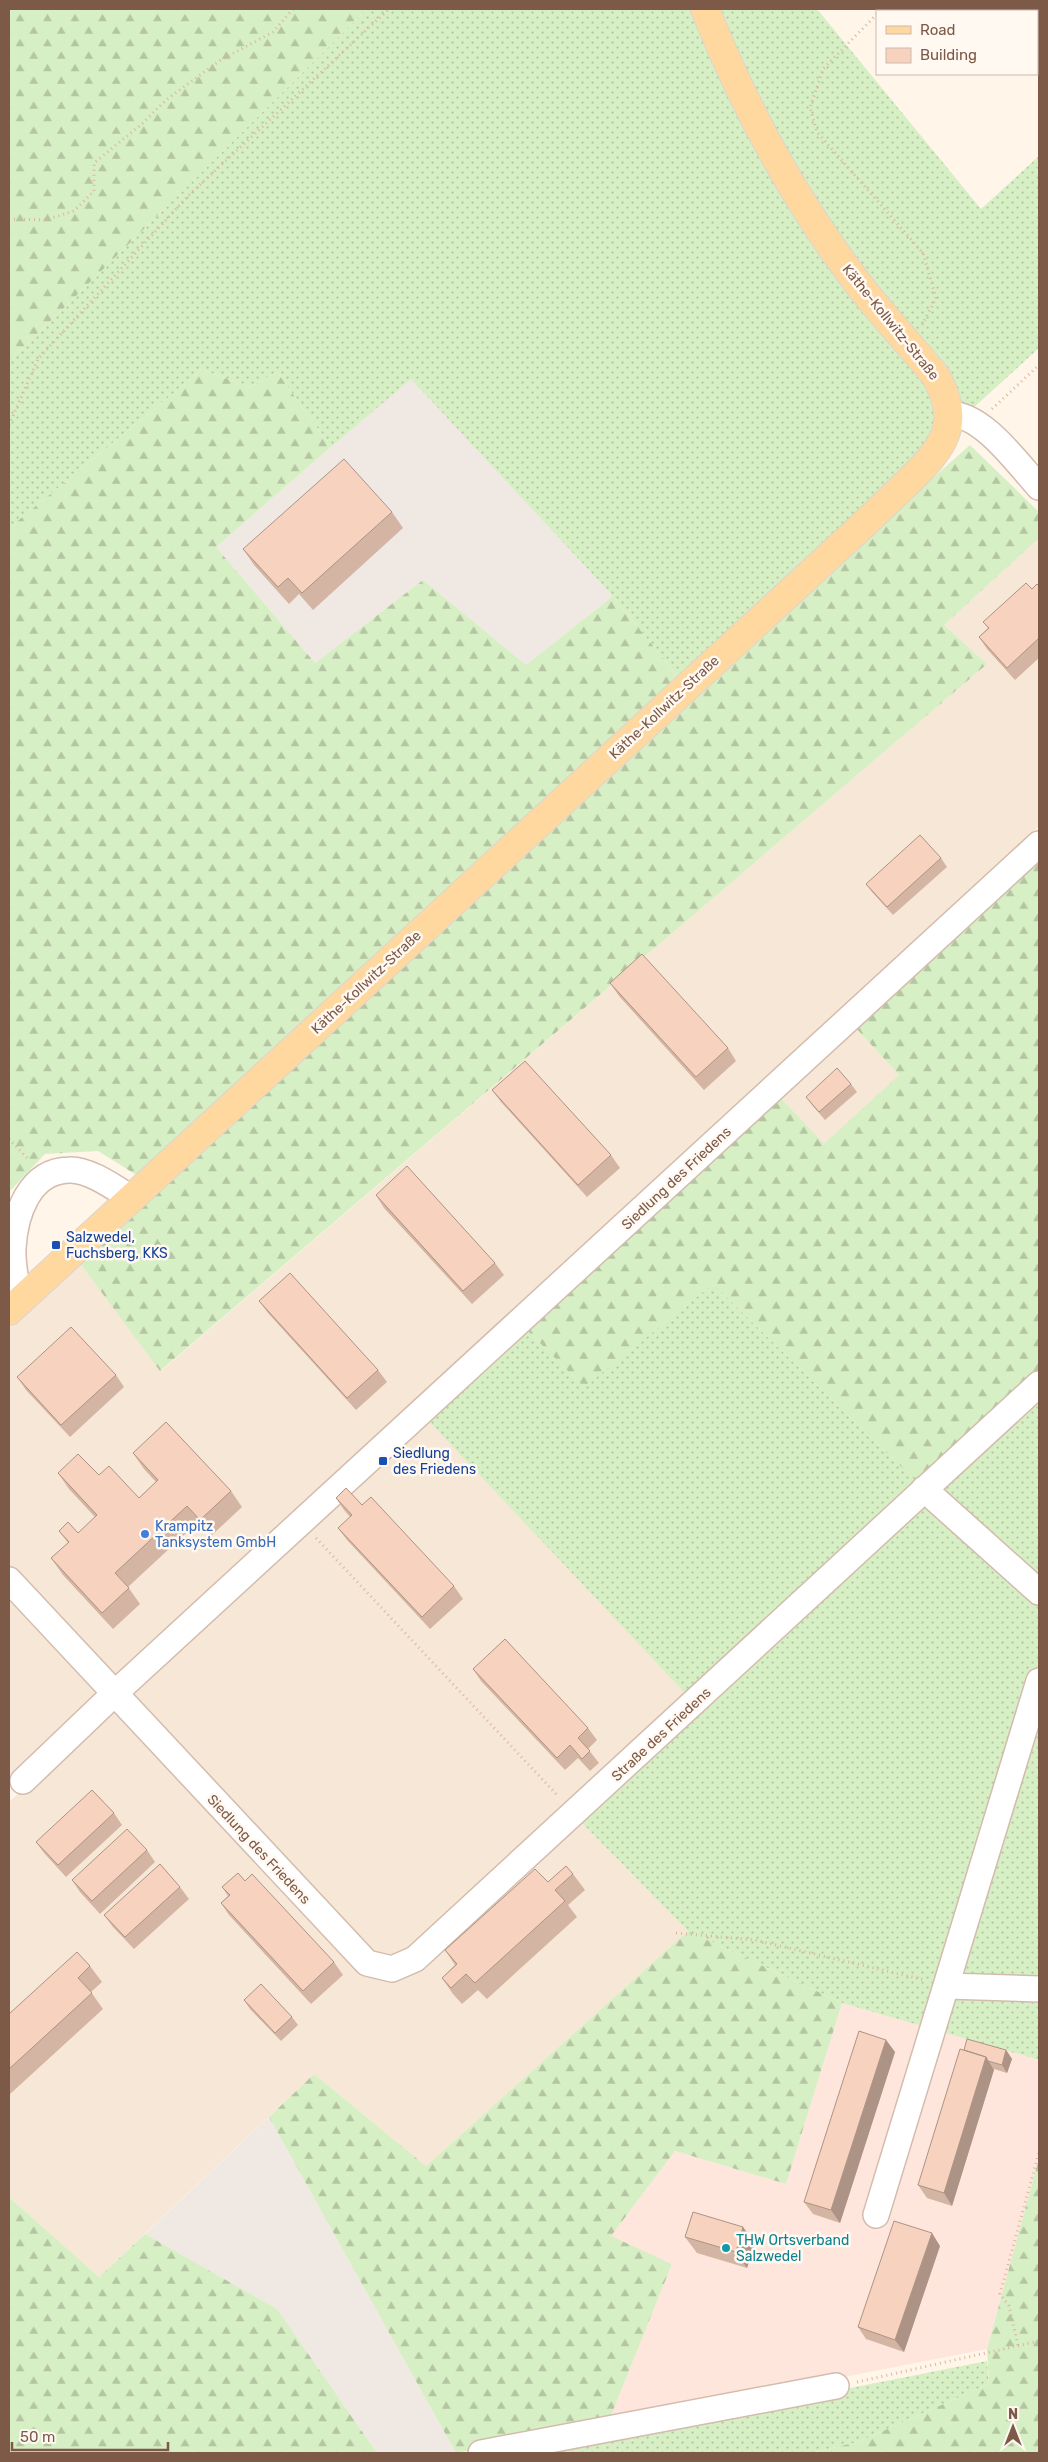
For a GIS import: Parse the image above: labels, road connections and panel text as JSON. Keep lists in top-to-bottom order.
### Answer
{
  "streets": {
    "main road": ["Käthe-Kollwitz-Straße"],
    "street": ["Siedlung des Friedens", "Straße des Friedens"]
  },
  "crossings": [
    ["Siedlung des Friedens", "Straße des Friedens"]
  ],
  "places": {
    "transit": ["Salzwedel, Fuchsberg, KKS", "Siedlung des Friedens"],
    "other": ["Krampitz Tanksystem GmbH", "THW Ortsverband Salzwedel"]
  },
  "legend": ["Road", "Building"],
  "scale_bar": "50 m",
  "north": "top"
}
